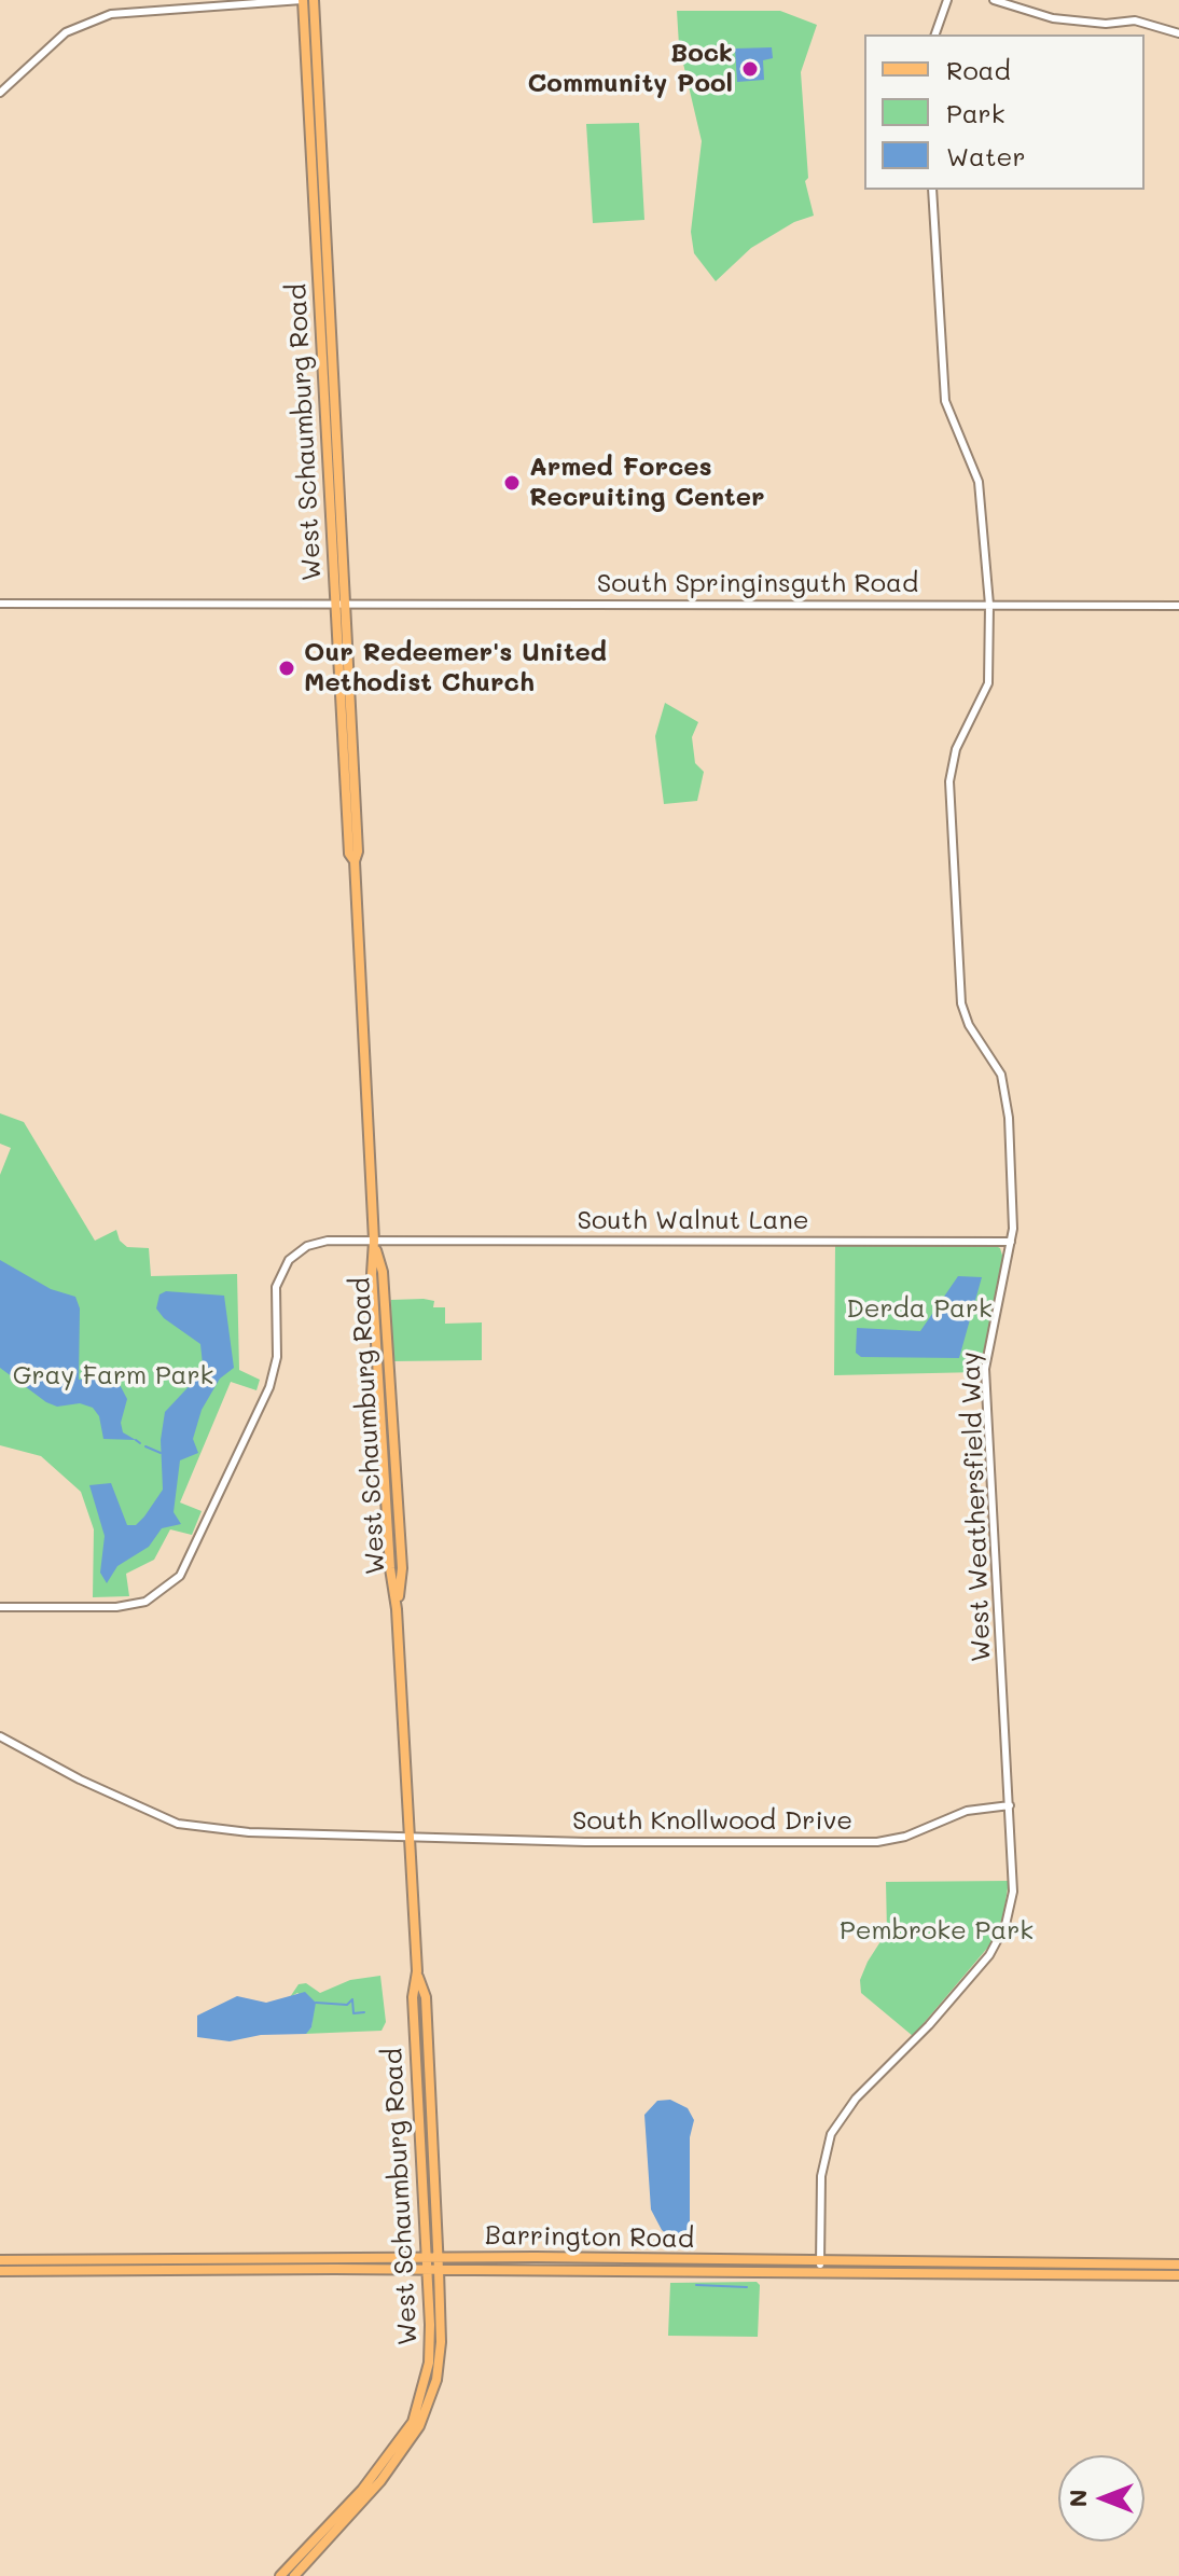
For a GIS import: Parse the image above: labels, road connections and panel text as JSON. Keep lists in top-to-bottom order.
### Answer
{
  "streets": {
    "main road": ["West Schaumburg Road", "Barrington Road"],
    "street": [
      "South Springinsguth Road",
      "South Walnut Lane",
      "West Weathersfield Way",
      "South Knollwood Drive"
    ]
  },
  "crossings": [
    ["West Schaumburg Road", "South Springinsguth Road"],
    ["West Schaumburg Road", "South Walnut Lane"],
    ["West Schaumburg Road", "South Knollwood Drive"],
    ["West Schaumburg Road", "Barrington Road"],
    ["South Springinsguth Road", "West Weathersfield Way"],
    ["South Walnut Lane", "West Weathersfield Way"],
    ["West Weathersfield Way", "South Knollwood Drive"],
    ["West Weathersfield Way", "Barrington Road"]
  ],
  "parks": ["Derda Park", "Gray Farm Park", "Pembroke Park"],
  "places": ["Bock Community Pool", "Armed Forces Recruiting Center", "Our Redeemer's United Methodist Church"],
  "legend": ["Road", "Park", "Water"],
  "north": "left"
}
